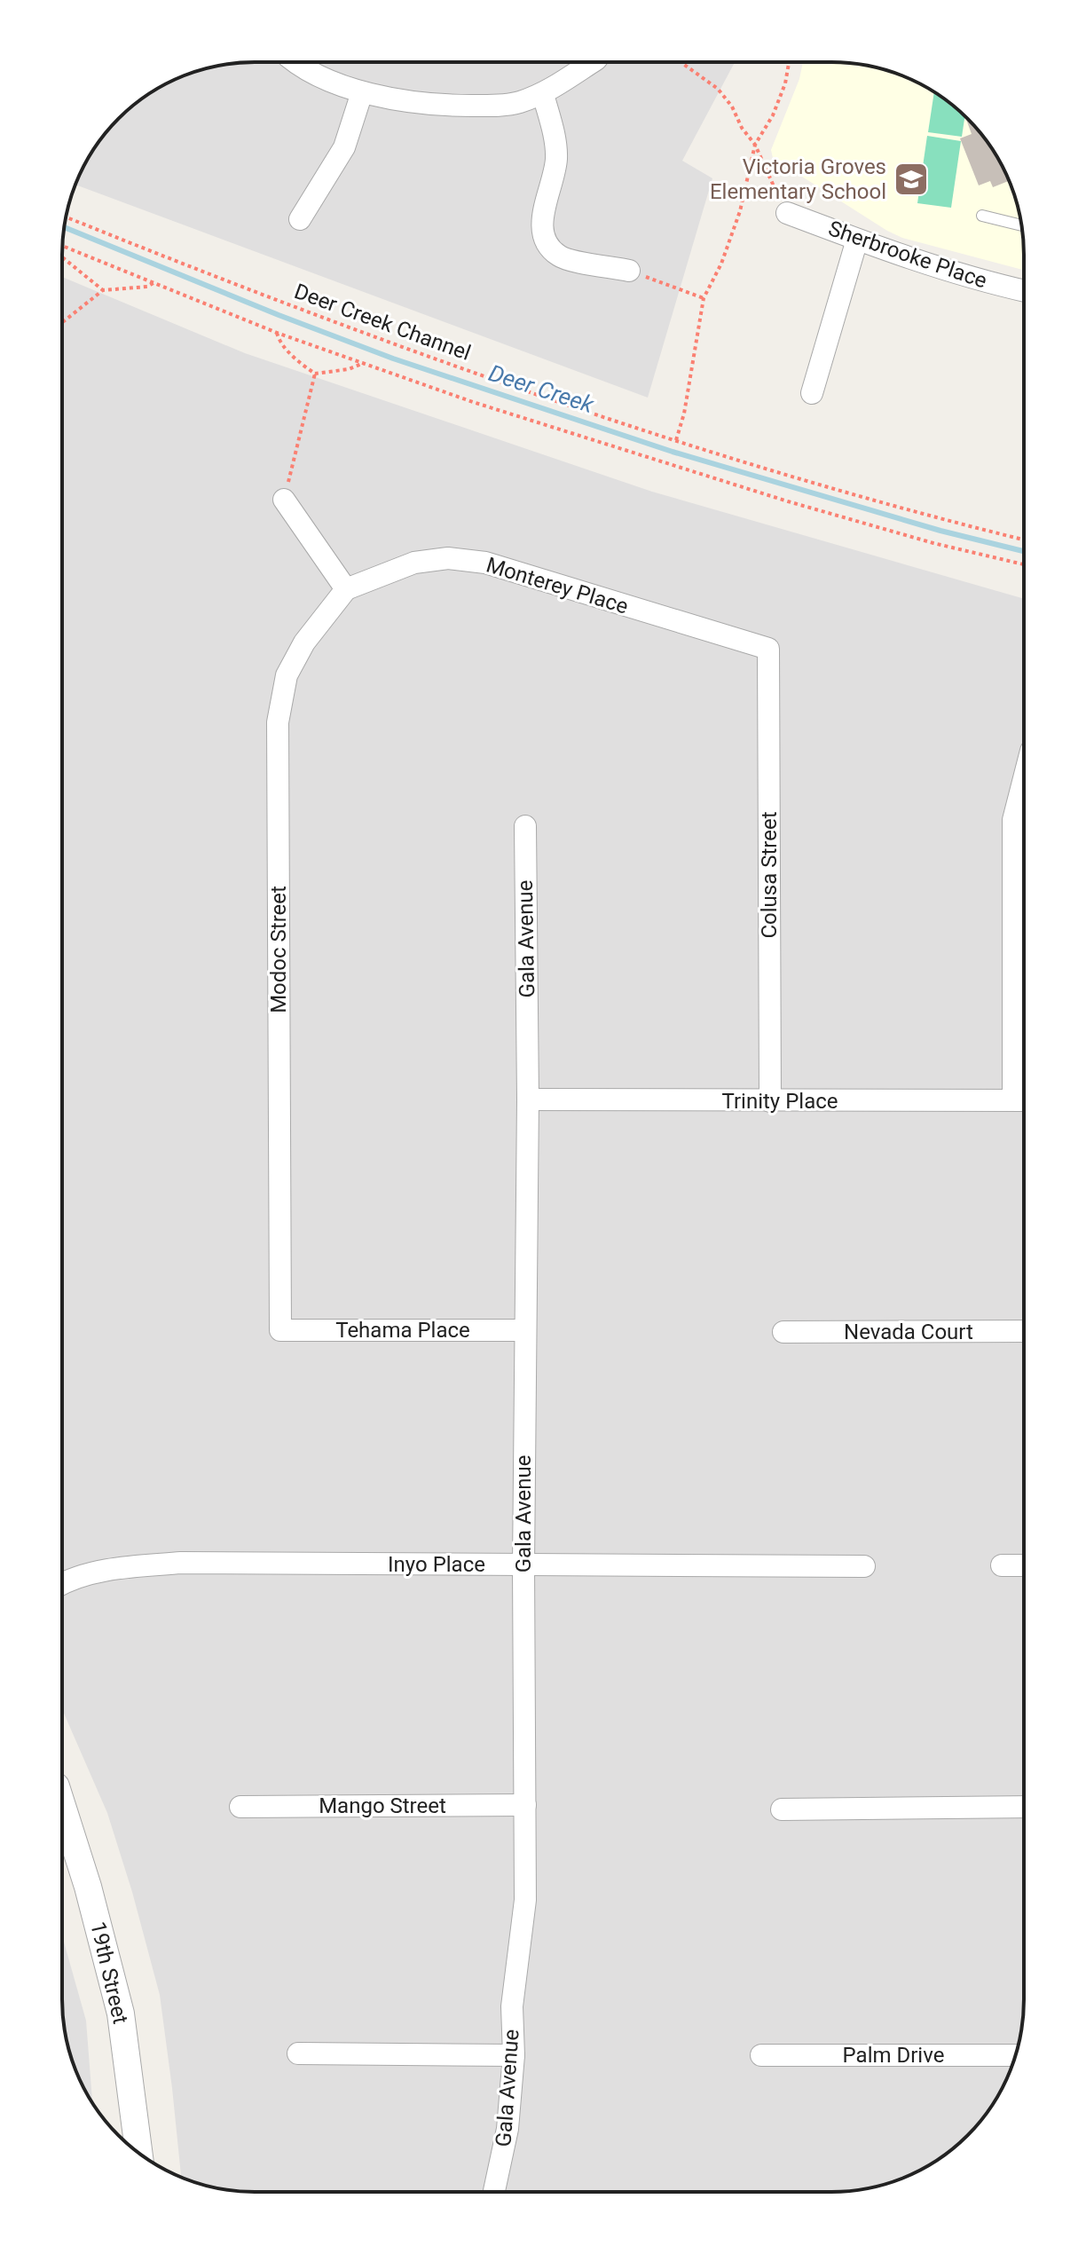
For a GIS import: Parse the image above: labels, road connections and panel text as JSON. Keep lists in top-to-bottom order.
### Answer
{
  "streets": {
    "street": [
      "Sherbrooke Place",
      "Monterey Place",
      "Colusa Street",
      "Gala Avenue",
      "Modoc Street",
      "Trinity Place",
      "Tehama Place",
      "Nevada Court",
      "Inyo Place",
      "Mango Street",
      "19th Street",
      "Palm Drive"
    ],
    "path": ["Deer Creek Channel"]
  },
  "crossings": [
    ["Monterey Place", "Colusa Street"],
    ["Monterey Place", "Modoc Street"],
    ["Colusa Street", "Trinity Place"],
    ["Gala Avenue", "Trinity Place"],
    ["Gala Avenue", "Tehama Place"],
    ["Gala Avenue", "Inyo Place"],
    ["Gala Avenue", "Mango Street"],
    ["Modoc Street", "Tehama Place"]
  ],
  "water": ["Deer Creek"],
  "places": {
    "school or university": ["Victoria Groves Elementary School"]
  }
}
